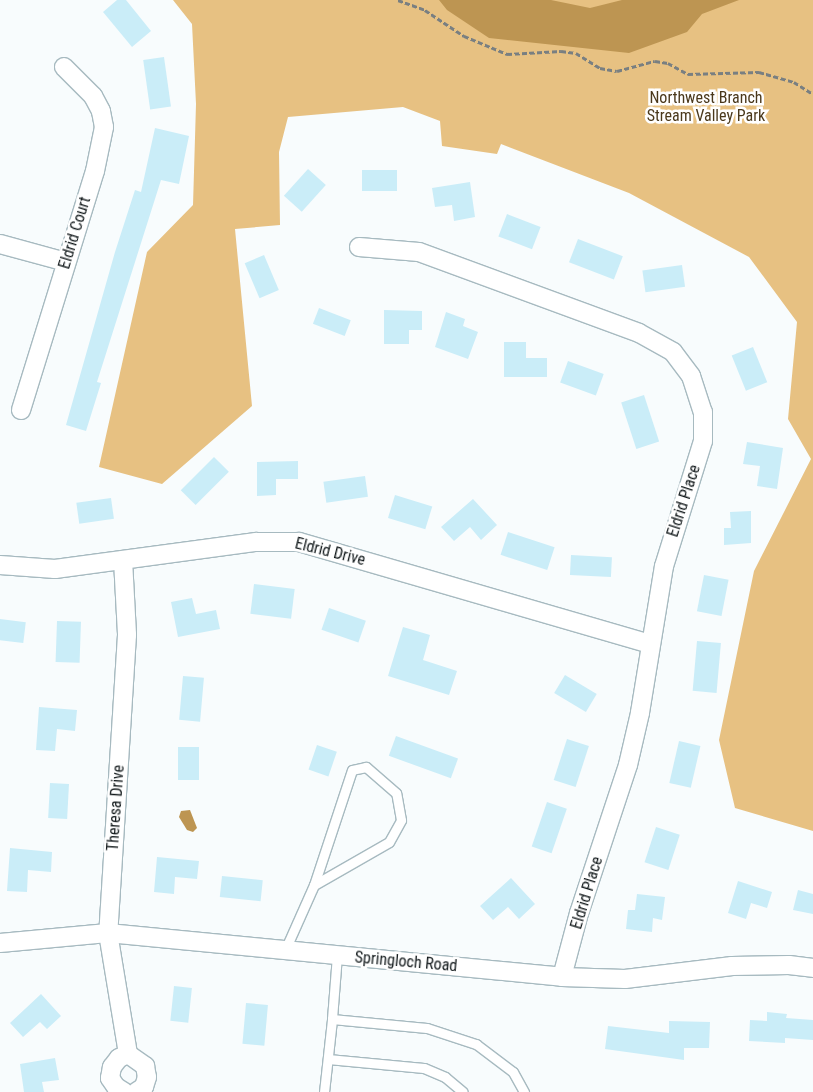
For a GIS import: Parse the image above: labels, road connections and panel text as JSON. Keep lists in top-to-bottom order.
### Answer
{
  "streets": {
    "street": [
      "Eldrid Court",
      "Eldrid Place",
      "Eldrid Drive",
      "Theresa Drive",
      "Springloch Road"
    ]
  },
  "crossings": [
    ["Eldrid Place", "Eldrid Drive"],
    ["Eldrid Place", "Springloch Road"],
    ["Eldrid Drive", "Theresa Drive"],
    ["Theresa Drive", "Springloch Road"]
  ],
  "parks": ["Northwest Branch Stream Valley Park"]
}
